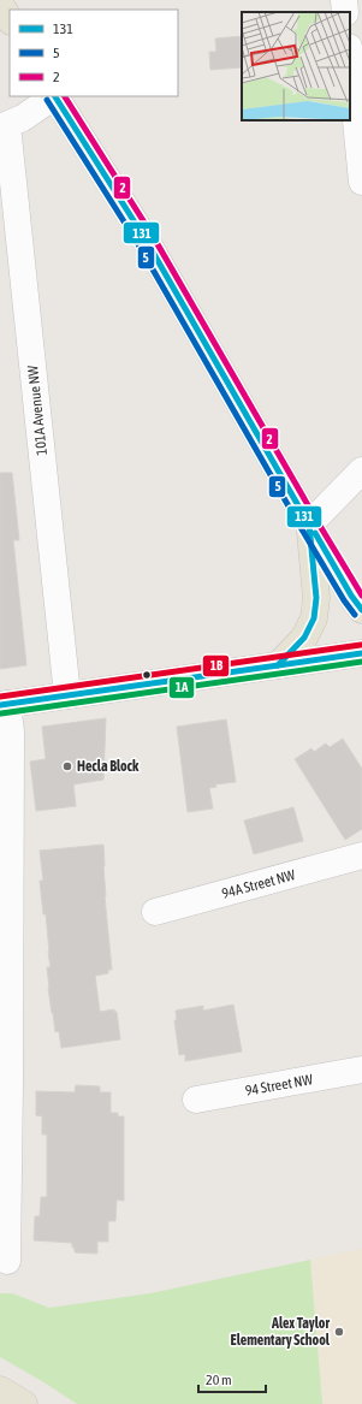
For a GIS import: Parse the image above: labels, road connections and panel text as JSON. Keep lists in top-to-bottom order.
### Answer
{
  "streets": {
    "street": ["101A Avenue NW", "94A Street NW", "94 Street NW"]
  },
  "places": ["Hecla Block", "Alex Taylor Elementary School"],
  "lines": [
    "transit line 131",
    "transit line 2",
    "transit line 5",
    "transit line 1B",
    "transit line 1A"
  ],
  "legend": ["131", "5", "2"],
  "scale_bar": "20 m"
}
